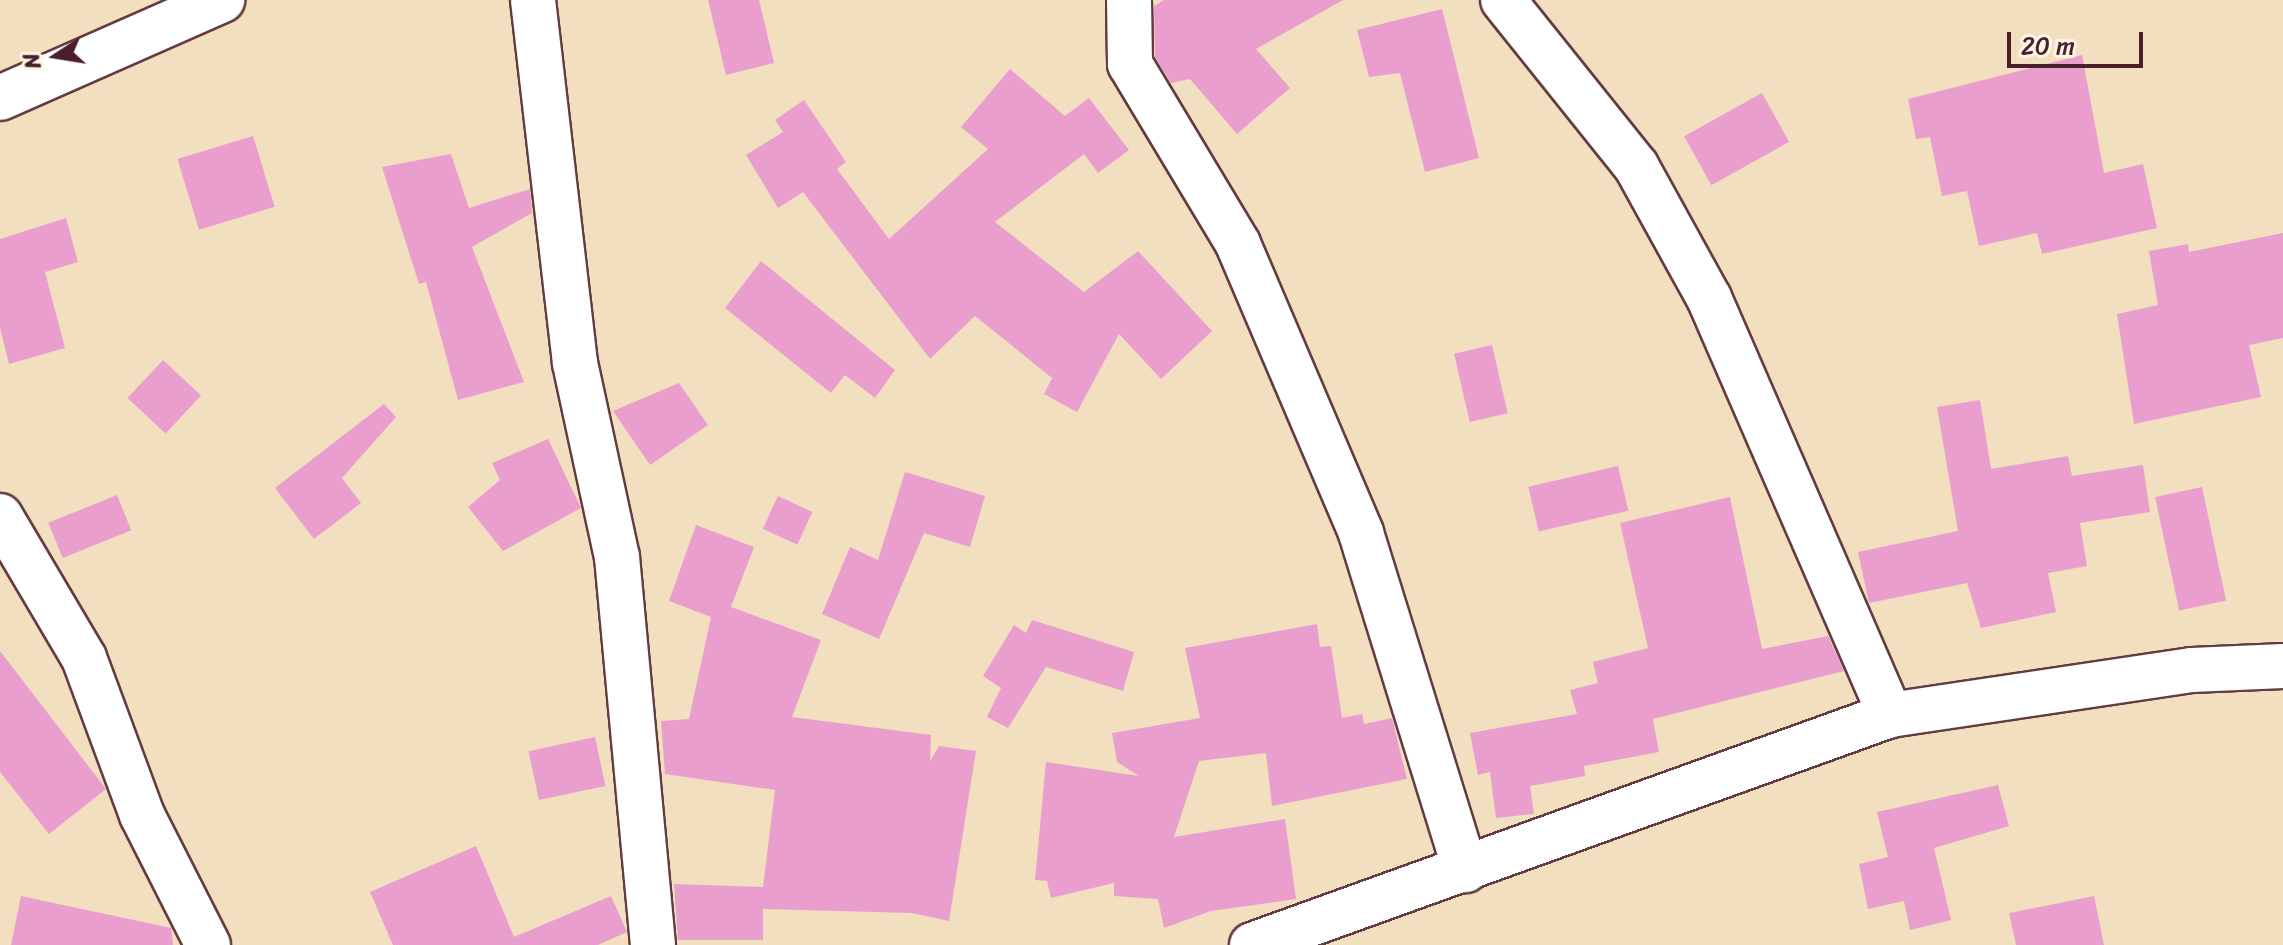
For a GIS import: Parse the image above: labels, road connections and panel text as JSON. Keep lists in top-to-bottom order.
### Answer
{
  "scale_bar": "20 m",
  "north": "left"
}
